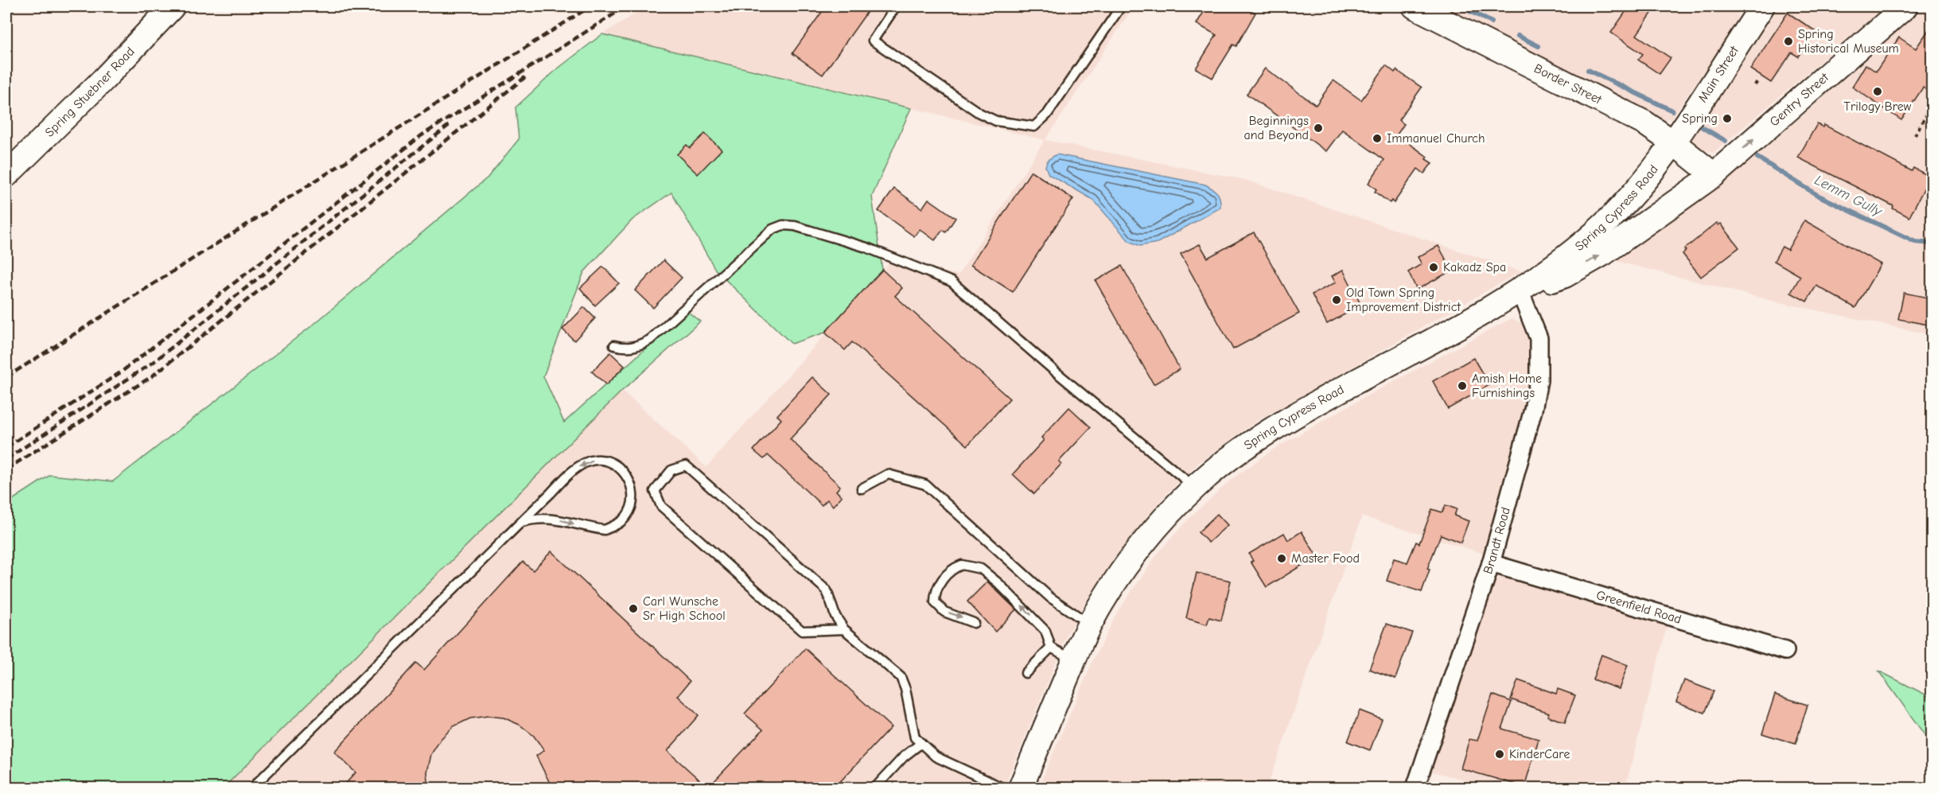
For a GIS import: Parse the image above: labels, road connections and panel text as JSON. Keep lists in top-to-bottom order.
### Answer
{
  "streets": {
    "main road": [
      "Main Street",
      "Border Street",
      "Spring Stuebner Road",
      "Gentry Street",
      "Spring Cypress Road"
    ],
    "street": ["Brandt Road", "Greenfield Road"]
  },
  "crossings": [
    ["Main Street", "Border Street"],
    ["Main Street", "Spring Cypress Road"],
    ["Border Street", "Gentry Street"],
    ["Border Street", "Spring Cypress Road"],
    ["Gentry Street", "Spring Cypress Road"],
    ["Gentry Street", "Brandt Road"],
    ["Spring Cypress Road", "Brandt Road"],
    ["Brandt Road", "Greenfield Road"]
  ],
  "one_way": ["Gentry Street"],
  "water": ["Lemm Gully"],
  "places": [
    "Spring Historical Museum",
    "Trilogy Brew",
    "Spring",
    "Beginnings and Beyond",
    "Immanuel Church",
    "Kakadz Spa",
    "Old Town Spring Improvement District",
    "Amish Home Furnishings",
    "Master Food",
    "Carl Wunsche Sr High School",
    "KinderCare"
  ]
}
